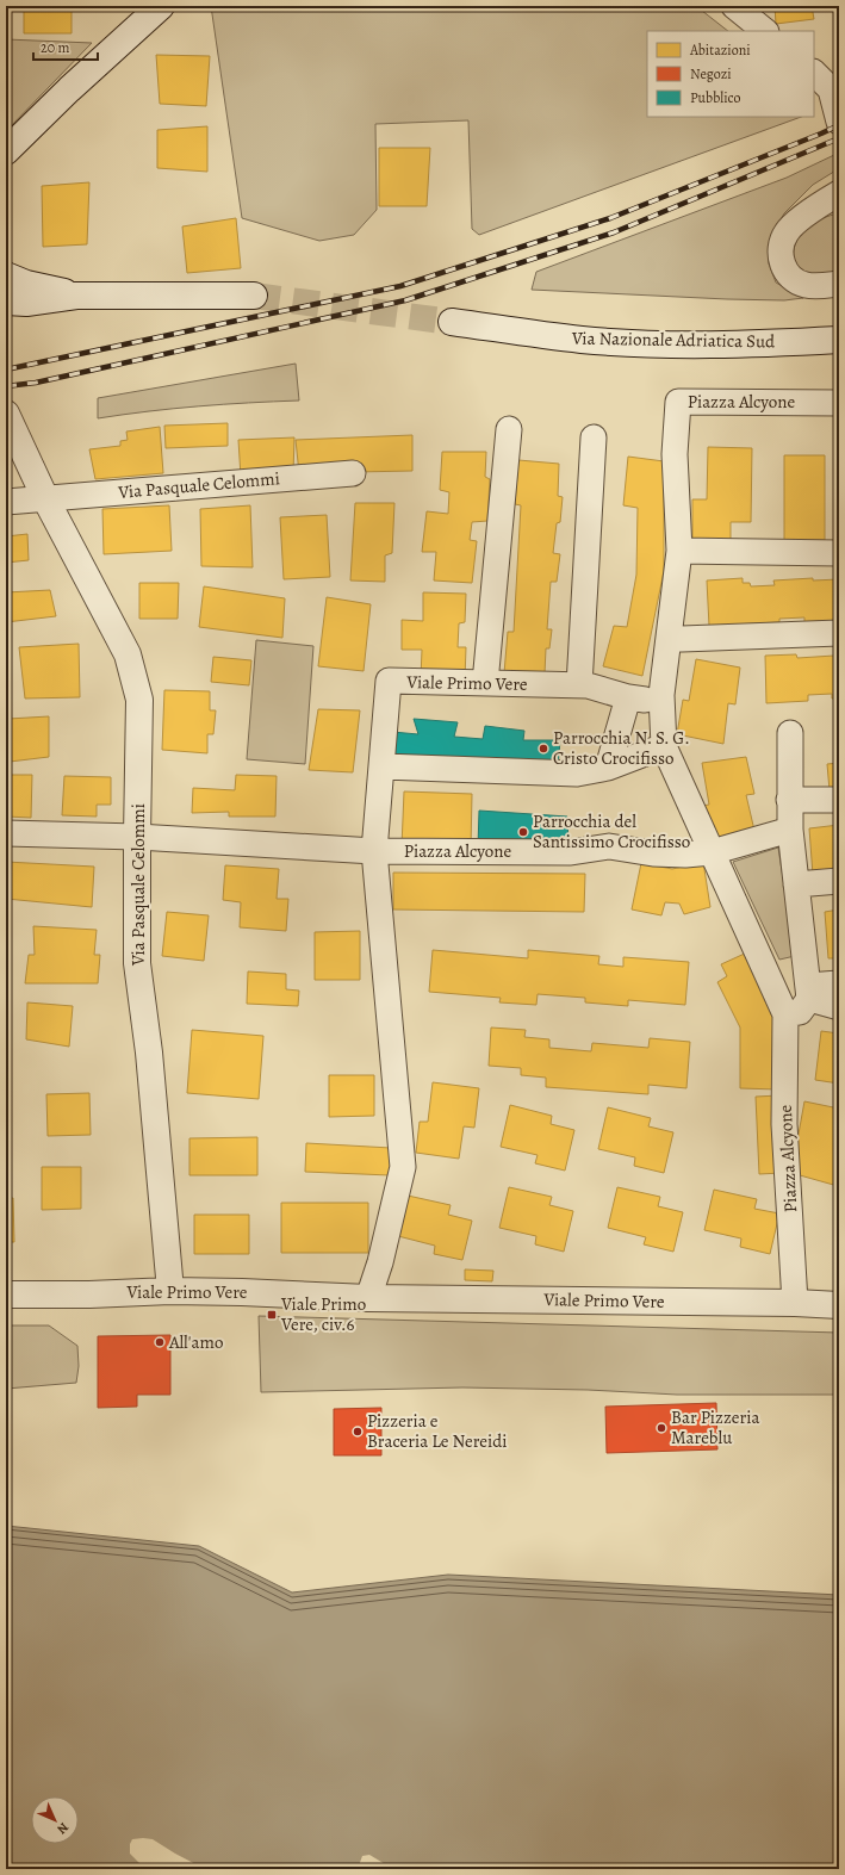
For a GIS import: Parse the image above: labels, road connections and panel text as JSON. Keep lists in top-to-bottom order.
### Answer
{
  "streets": {
    "street": [
      "Via Nazionale Adriatica Sud",
      "Piazza Alcyone",
      "Via Pasquale Celommi",
      "Viale Primo Vere"
    ]
  },
  "crossings": [
    ["Piazza Alcyone", "Via Pasquale Celommi"],
    ["Piazza Alcyone", "Viale Primo Vere"],
    ["Via Pasquale Celommi", "Viale Primo Vere"]
  ],
  "places": {
    "other": [
      "Parrocchia N. S. G. Cristo Crocifisso",
      "Parrocchia del Santissimo Crocifisso",
      "All'amo",
      "Bar Pizzeria Mareblu",
      "Pizzeria e Braceria Le Nereidi"
    ],
    "transit": ["Viale Primo Vere, civ.6"]
  },
  "legend": ["Abitazioni", "Negozi", "Pubblico"],
  "scale_bar": "20 m",
  "north": "bottom right"
}
